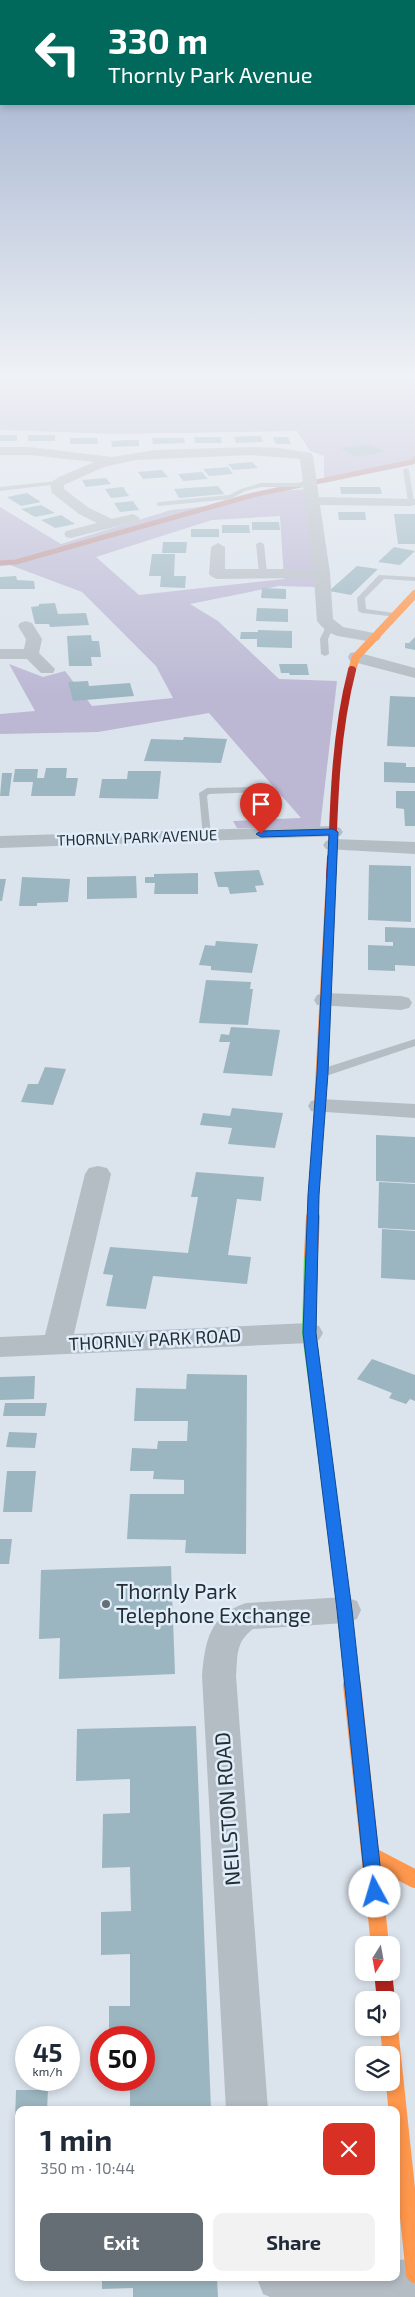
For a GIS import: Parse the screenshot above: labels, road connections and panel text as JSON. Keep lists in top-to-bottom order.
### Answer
{
  "streets": {
    "street": ["THORNLY PARK AVENUE", "THORNLY PARK ROAD", "NEILSTON ROAD"]
  },
  "places": ["Thornly Park Telephone Exchange"],
  "north": "bottom",
  "page": {
    "turn": ["330 m", "Thornly Park Avenue"],
    "speed": "45 km/h",
    "limit": "50",
    "heading": ["1 min", "350 m · 10:44"],
    "buttons": ["Exit", "Share"]
  }
}
